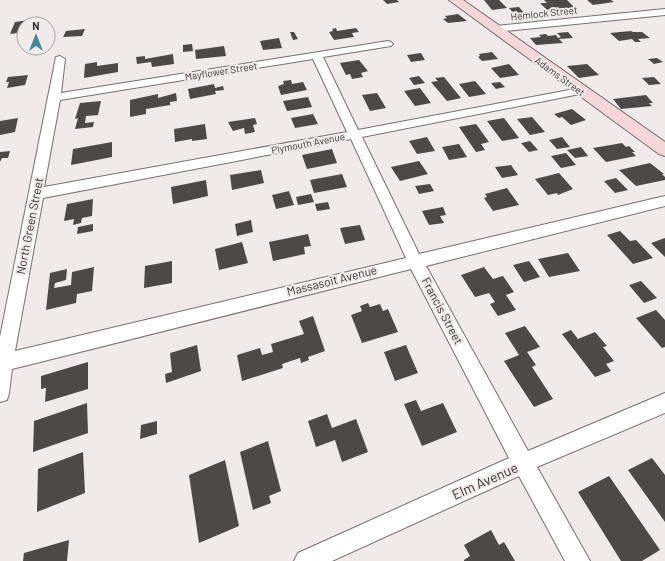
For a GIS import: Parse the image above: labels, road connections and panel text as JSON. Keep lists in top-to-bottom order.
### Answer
{
  "streets": {
    "main road": ["Adams Street"],
    "street": [
      "Hemlock Street",
      "Mayflower Street",
      "Plymouth Avenue",
      "North Green Street",
      "Massasoit Avenue",
      "Francis Street",
      "Elm Avenue"
    ]
  },
  "crossings": [
    ["Hemlock Street", "Adams Street"],
    ["Mayflower Street", "North Green Street"],
    ["Mayflower Street", "Francis Street"],
    ["Adams Street", "Plymouth Avenue"],
    ["Plymouth Avenue", "North Green Street"],
    ["Plymouth Avenue", "Francis Street"],
    ["North Green Street", "Massasoit Avenue"],
    ["Massasoit Avenue", "Francis Street"],
    ["Francis Street", "Elm Avenue"]
  ],
  "north": "top"
}
